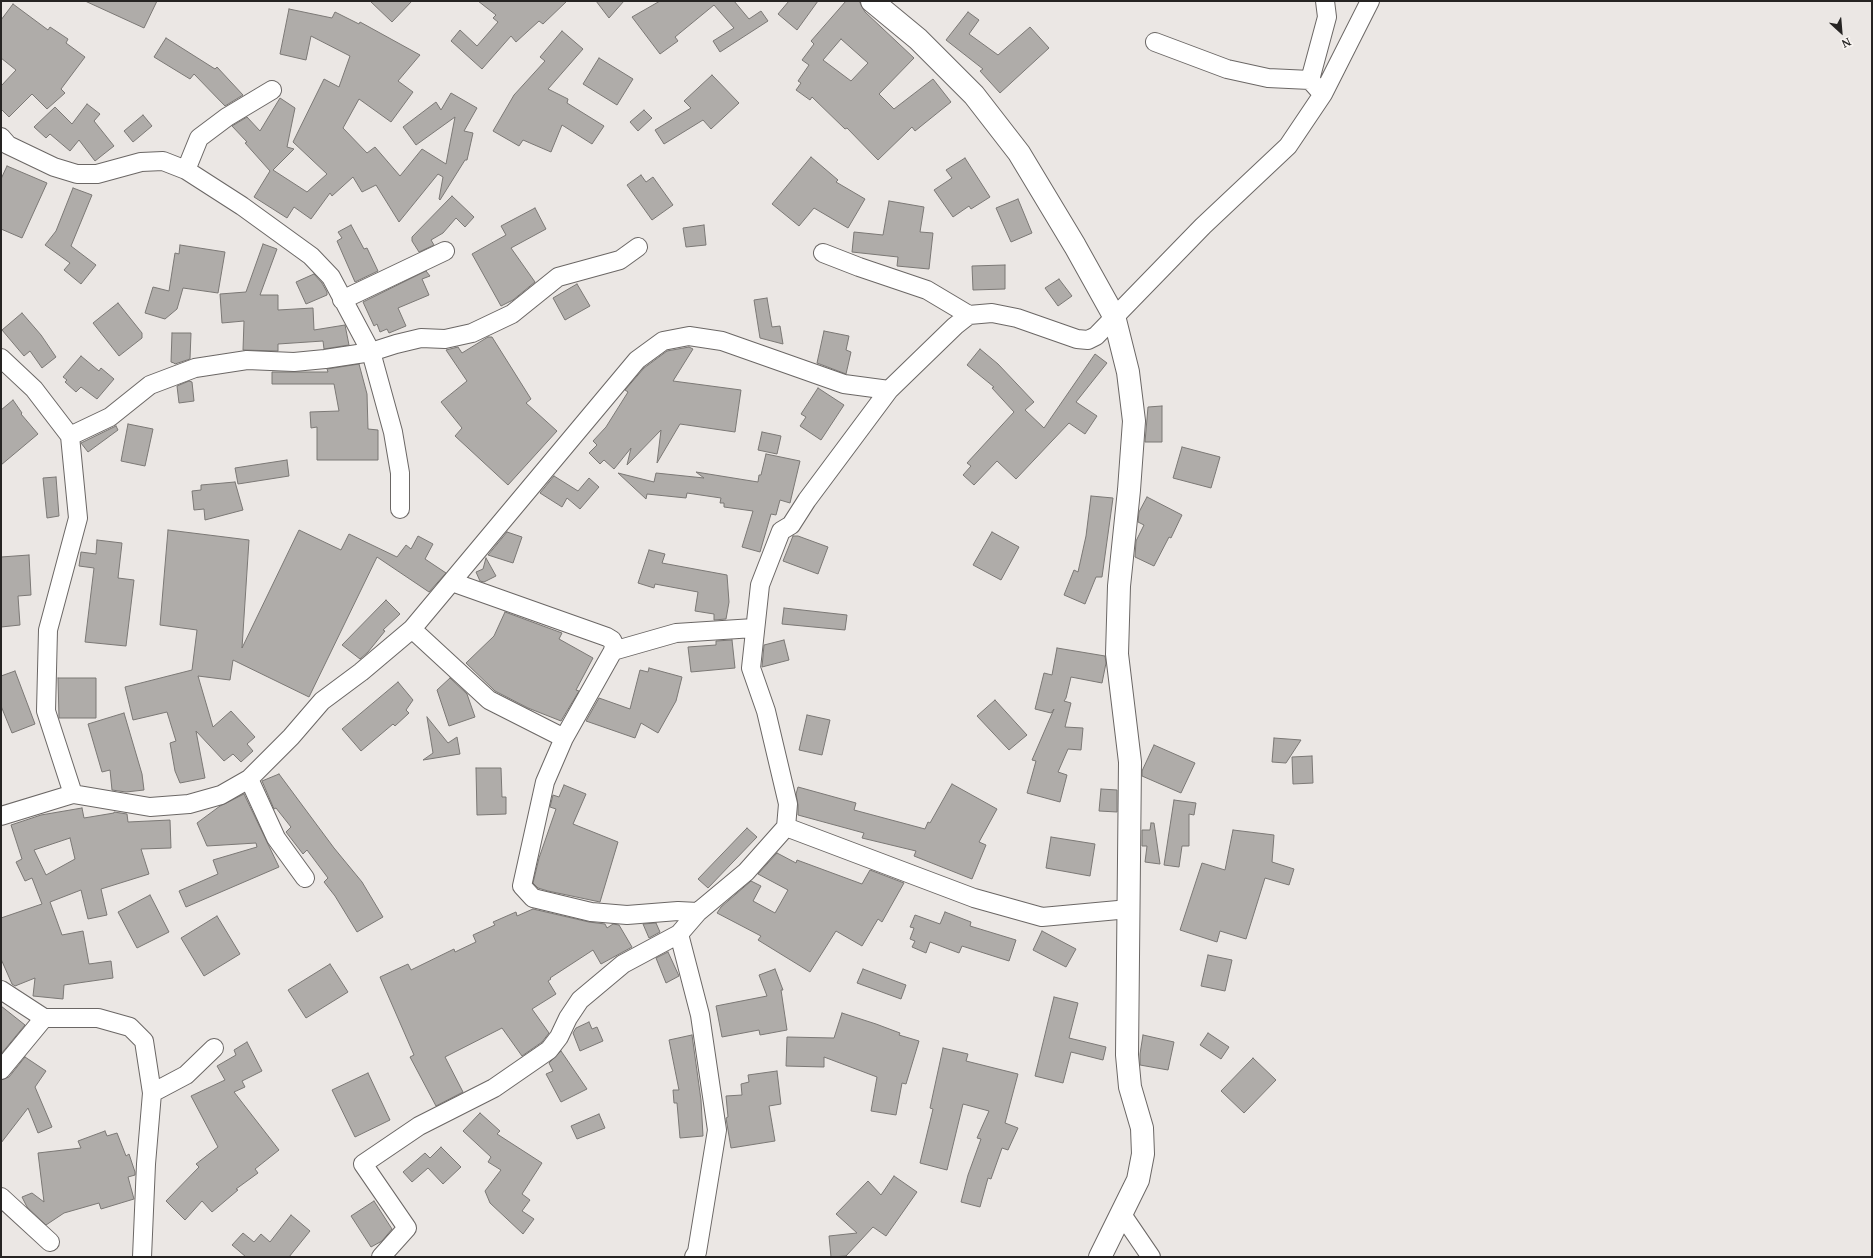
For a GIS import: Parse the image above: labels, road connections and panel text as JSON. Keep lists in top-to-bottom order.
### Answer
{
  "north": "bottom right"
}
